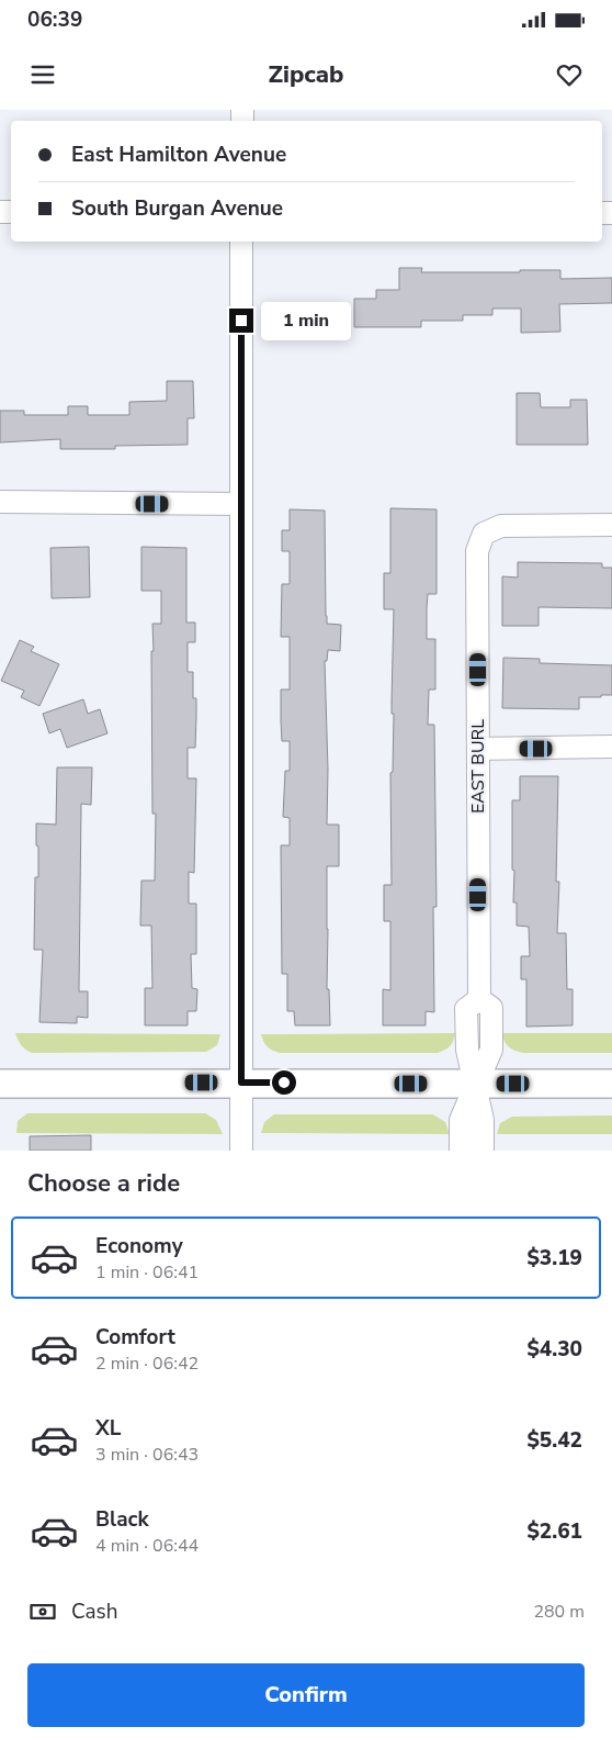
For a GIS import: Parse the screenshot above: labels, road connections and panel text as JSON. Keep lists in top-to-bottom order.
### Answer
{
  "streets": {
    "street": ["EAST BURL"]
  },
  "page": {
    "status": "06:39",
    "header": "Zipcab",
    "banner": ["East Hamilton Avenue", "South Burgan Avenue"],
    "bubble": "1 min",
    "heading": "Choose a ride",
    "list": [
      {
        "name": "Economy",
        "note": "1 min · 06:41",
        "value": "$3.19"
      },
      {
        "name": "Comfort",
        "note": "2 min · 06:42",
        "value": "$4.30"
      },
      {
        "name": "XL",
        "note": "3 min · 06:43",
        "value": "$5.42"
      },
      {
        "name": "Black",
        "note": "4 min · 06:44",
        "value": "$2.61"
      }
    ],
    "pay": ["Cash", "280 m"],
    "buttons": "Confirm"
  }
}
